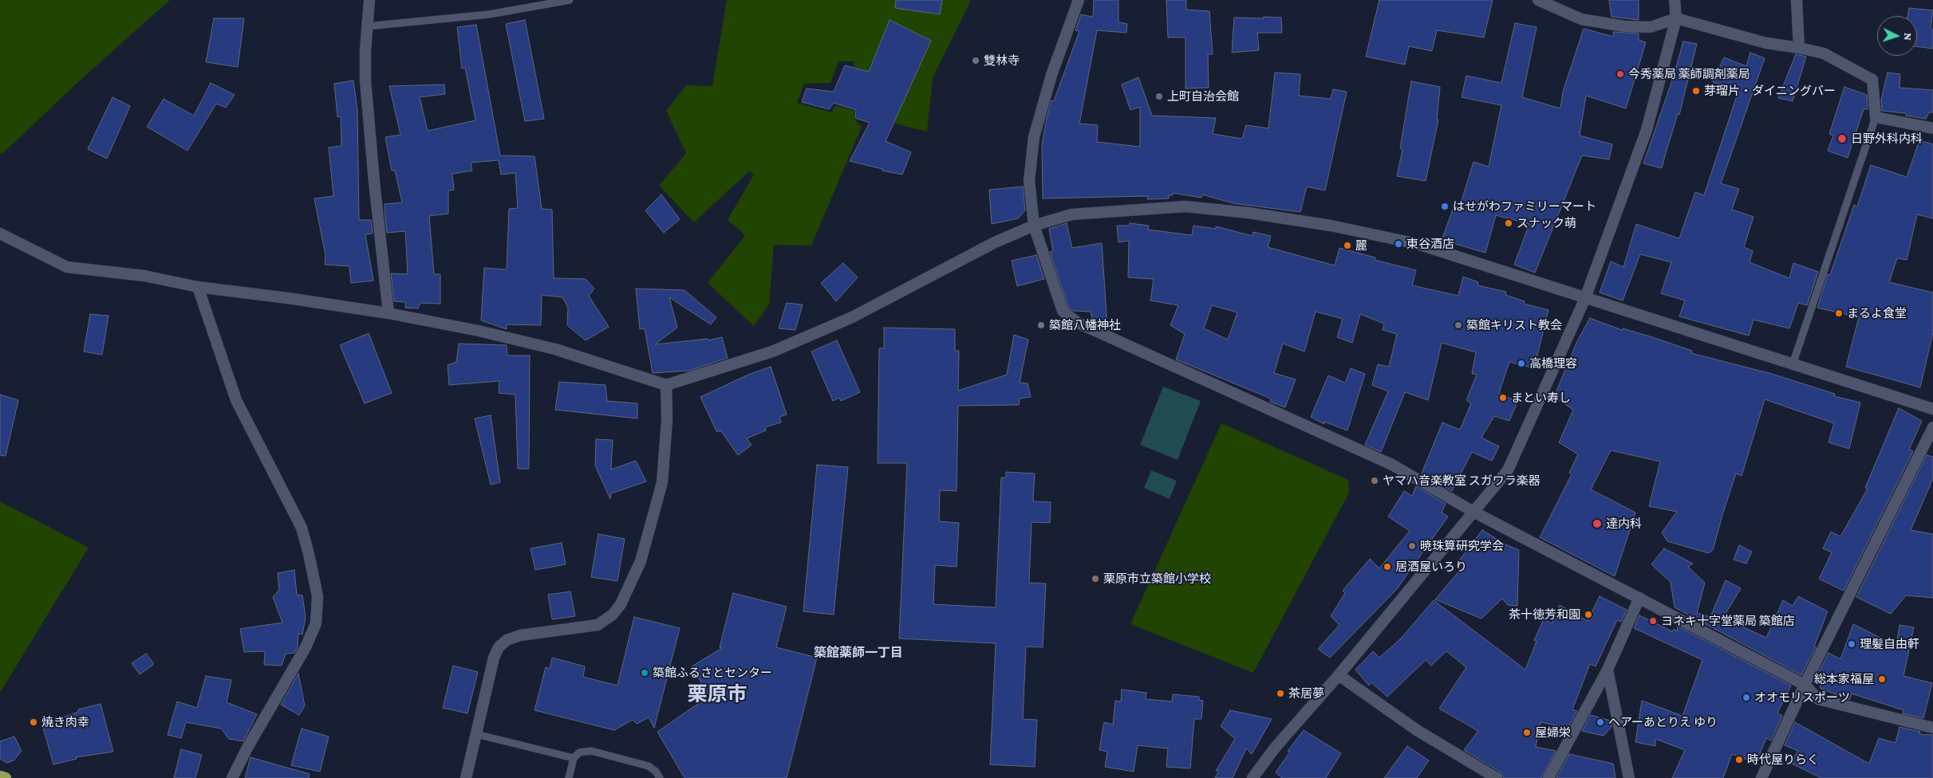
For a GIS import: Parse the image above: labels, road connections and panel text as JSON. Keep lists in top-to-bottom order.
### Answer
{
  "districts": ["築館薬師一丁目", "栗原市"],
  "places": [
    "雙林寺",
    "今秀薬局 薬師調剤薬局",
    "芽瑠片・ダイニングバー",
    "上町自治会館",
    "日野外科内科",
    "はせがわファミリーマート",
    "スナック萌",
    "東谷酒店",
    "麗",
    "まるよ食堂",
    "築館八幡神社",
    "築館キリスト教会",
    "高橋理容",
    "まとい寿し",
    "ヤマハ音楽教室 スガワラ楽器",
    "達内科",
    "暁珠算研究学会",
    "居酒屋いろり",
    "栗原市立築館小学校",
    "茶十徳芳和園",
    "ヨネキ十字堂薬局 築館店",
    "理髪自由軒",
    "築館ふるさとセンター",
    "総本家福屋",
    "茶居夢",
    "オオモリスポーツ",
    "焼き肉幸",
    "ヘアーあとりえ ゆり",
    "屋婦栄",
    "時代屋りらく"
  ],
  "north": "right"
}
